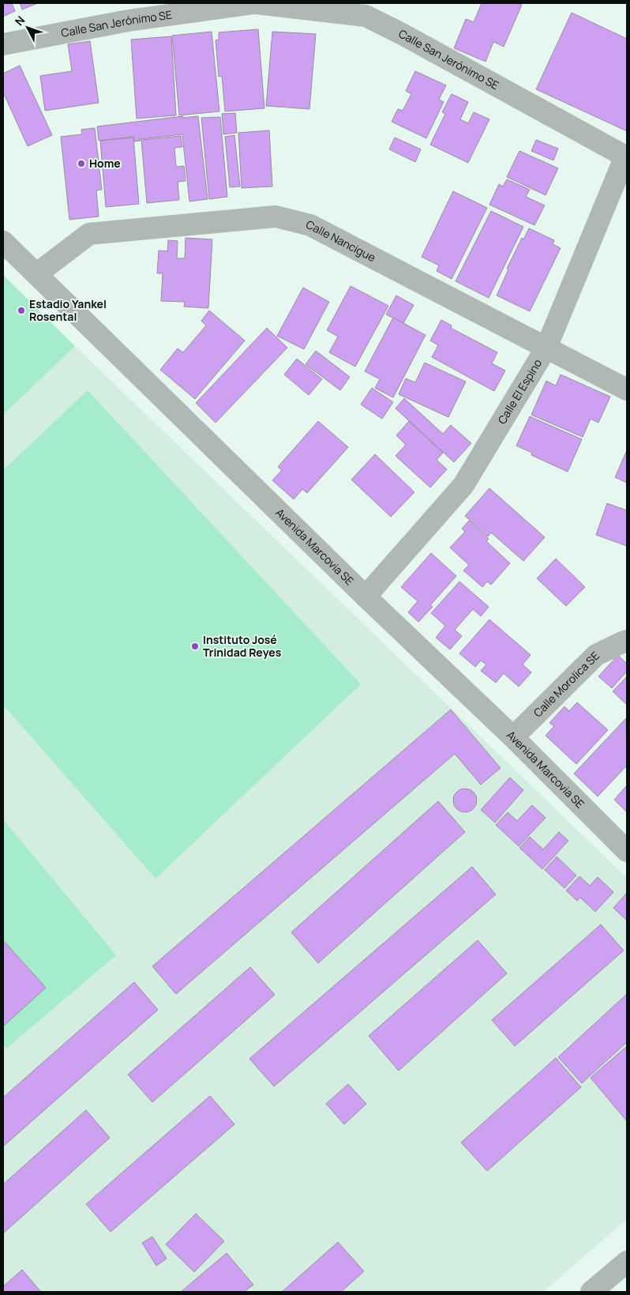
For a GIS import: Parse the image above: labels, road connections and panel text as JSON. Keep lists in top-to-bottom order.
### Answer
{
  "streets": {
    "street": [
      "Calle San Jerónimo SE",
      "Calle Nancigue",
      "Calle El Espino",
      "Avenida Marcovia SE",
      "Calle Morolica SE"
    ]
  },
  "crossings": [
    ["Calle San Jerónimo SE", "Calle El Espino"],
    ["Calle Nancigue", "Calle El Espino"],
    ["Calle Nancigue", "Avenida Marcovia SE"],
    ["Calle El Espino", "Avenida Marcovia SE"],
    ["Avenida Marcovia SE", "Calle Morolica SE"]
  ],
  "places": ["Home", "Estadio Yankel Rosental", "Instituto José Trinidad Reyes"],
  "north": "top left"
}
